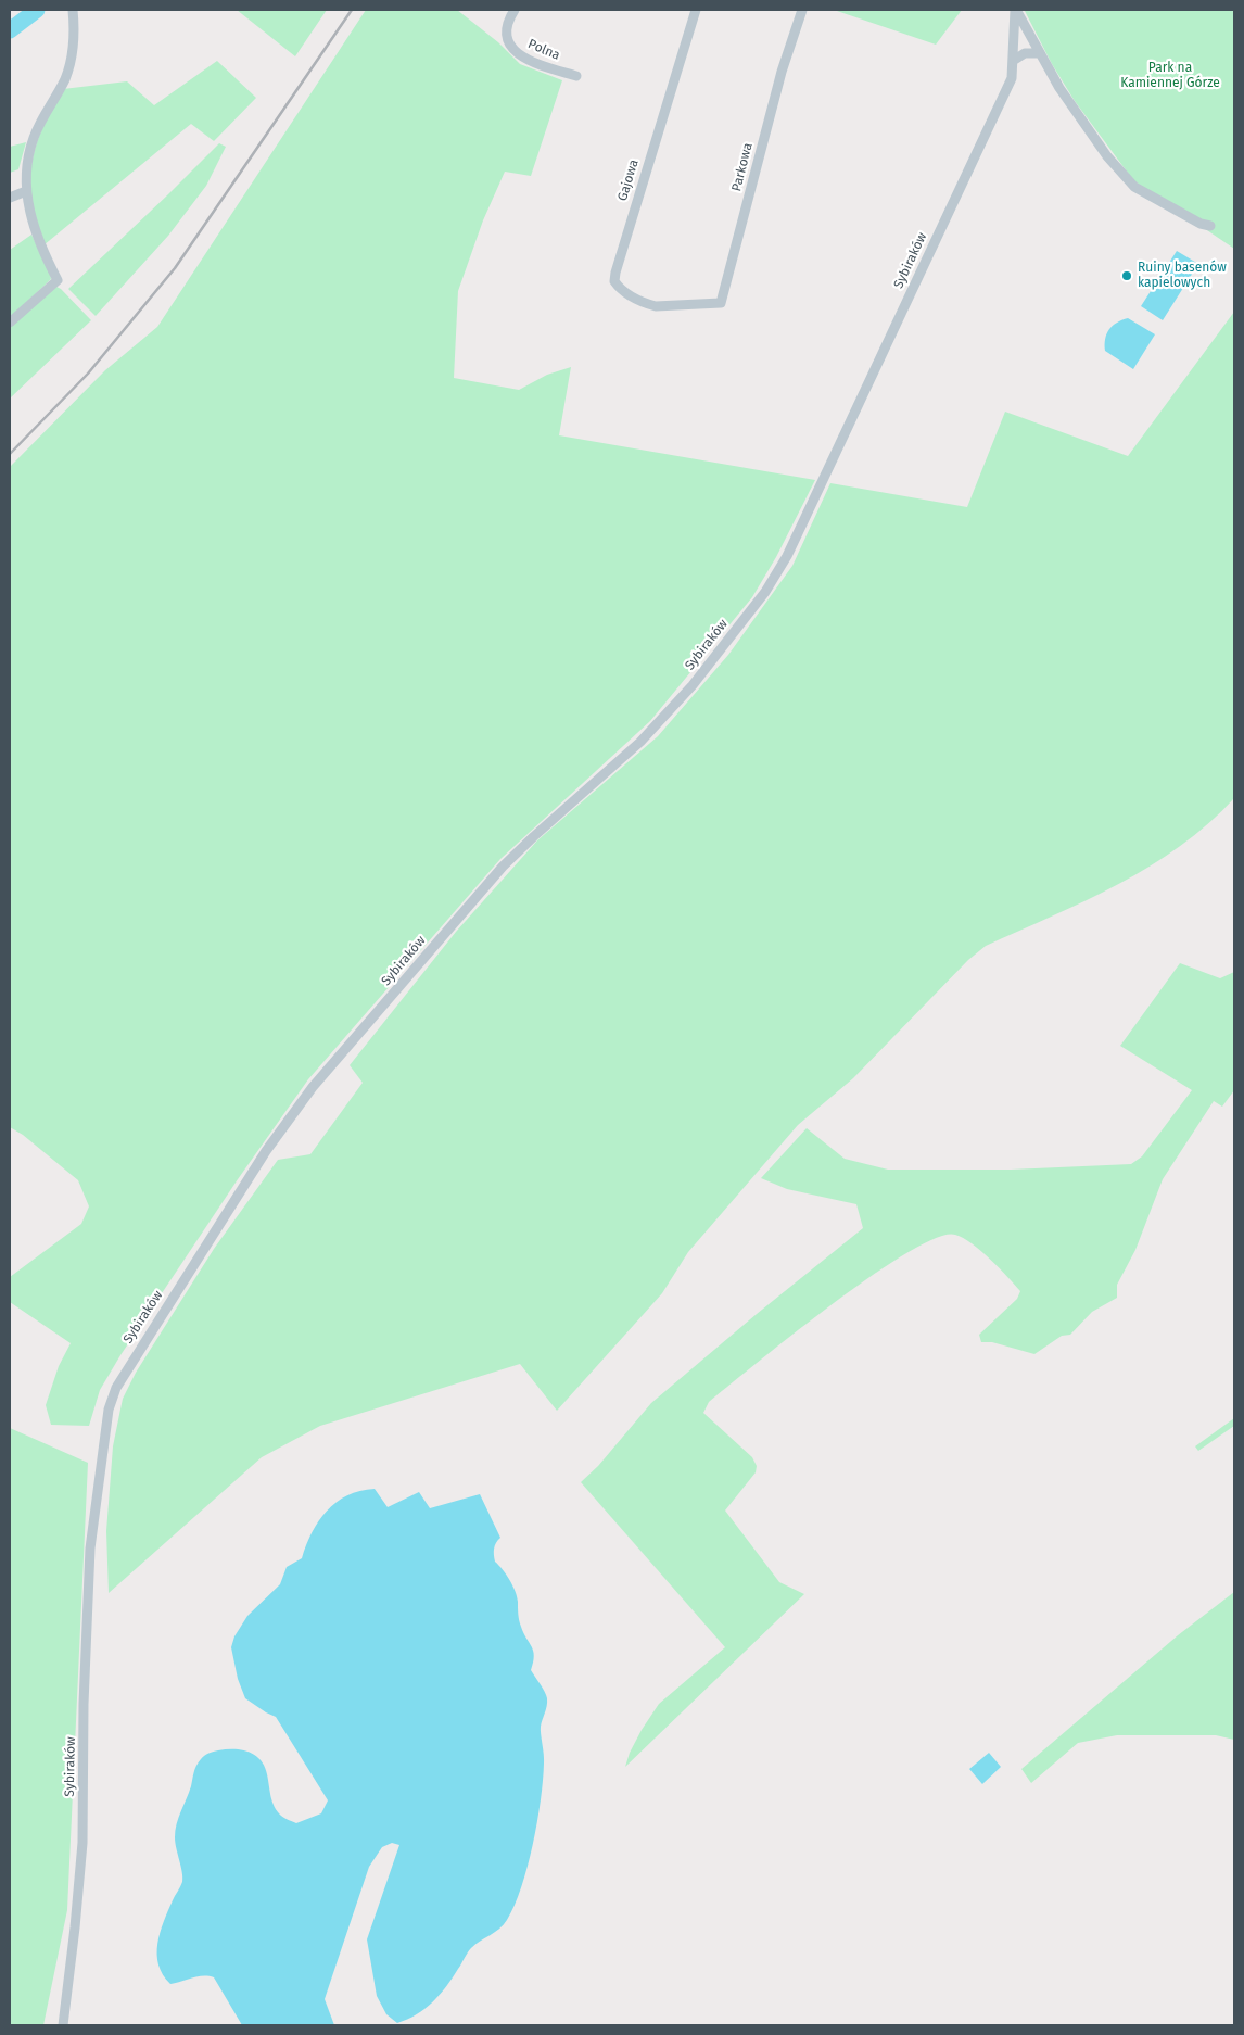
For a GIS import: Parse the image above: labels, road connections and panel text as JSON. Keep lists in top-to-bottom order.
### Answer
{
  "streets": {
    "street": [
      "Polna",
      "Parkowa",
      "Gajowa",
      "Sybiraków"
    ]
  },
  "crossings": [
    ["Parkowa", "Gajowa"]
  ],
  "parks": ["Park na Kamiennej Górze"],
  "places": ["Ruiny basenów kapielowych"]
}
